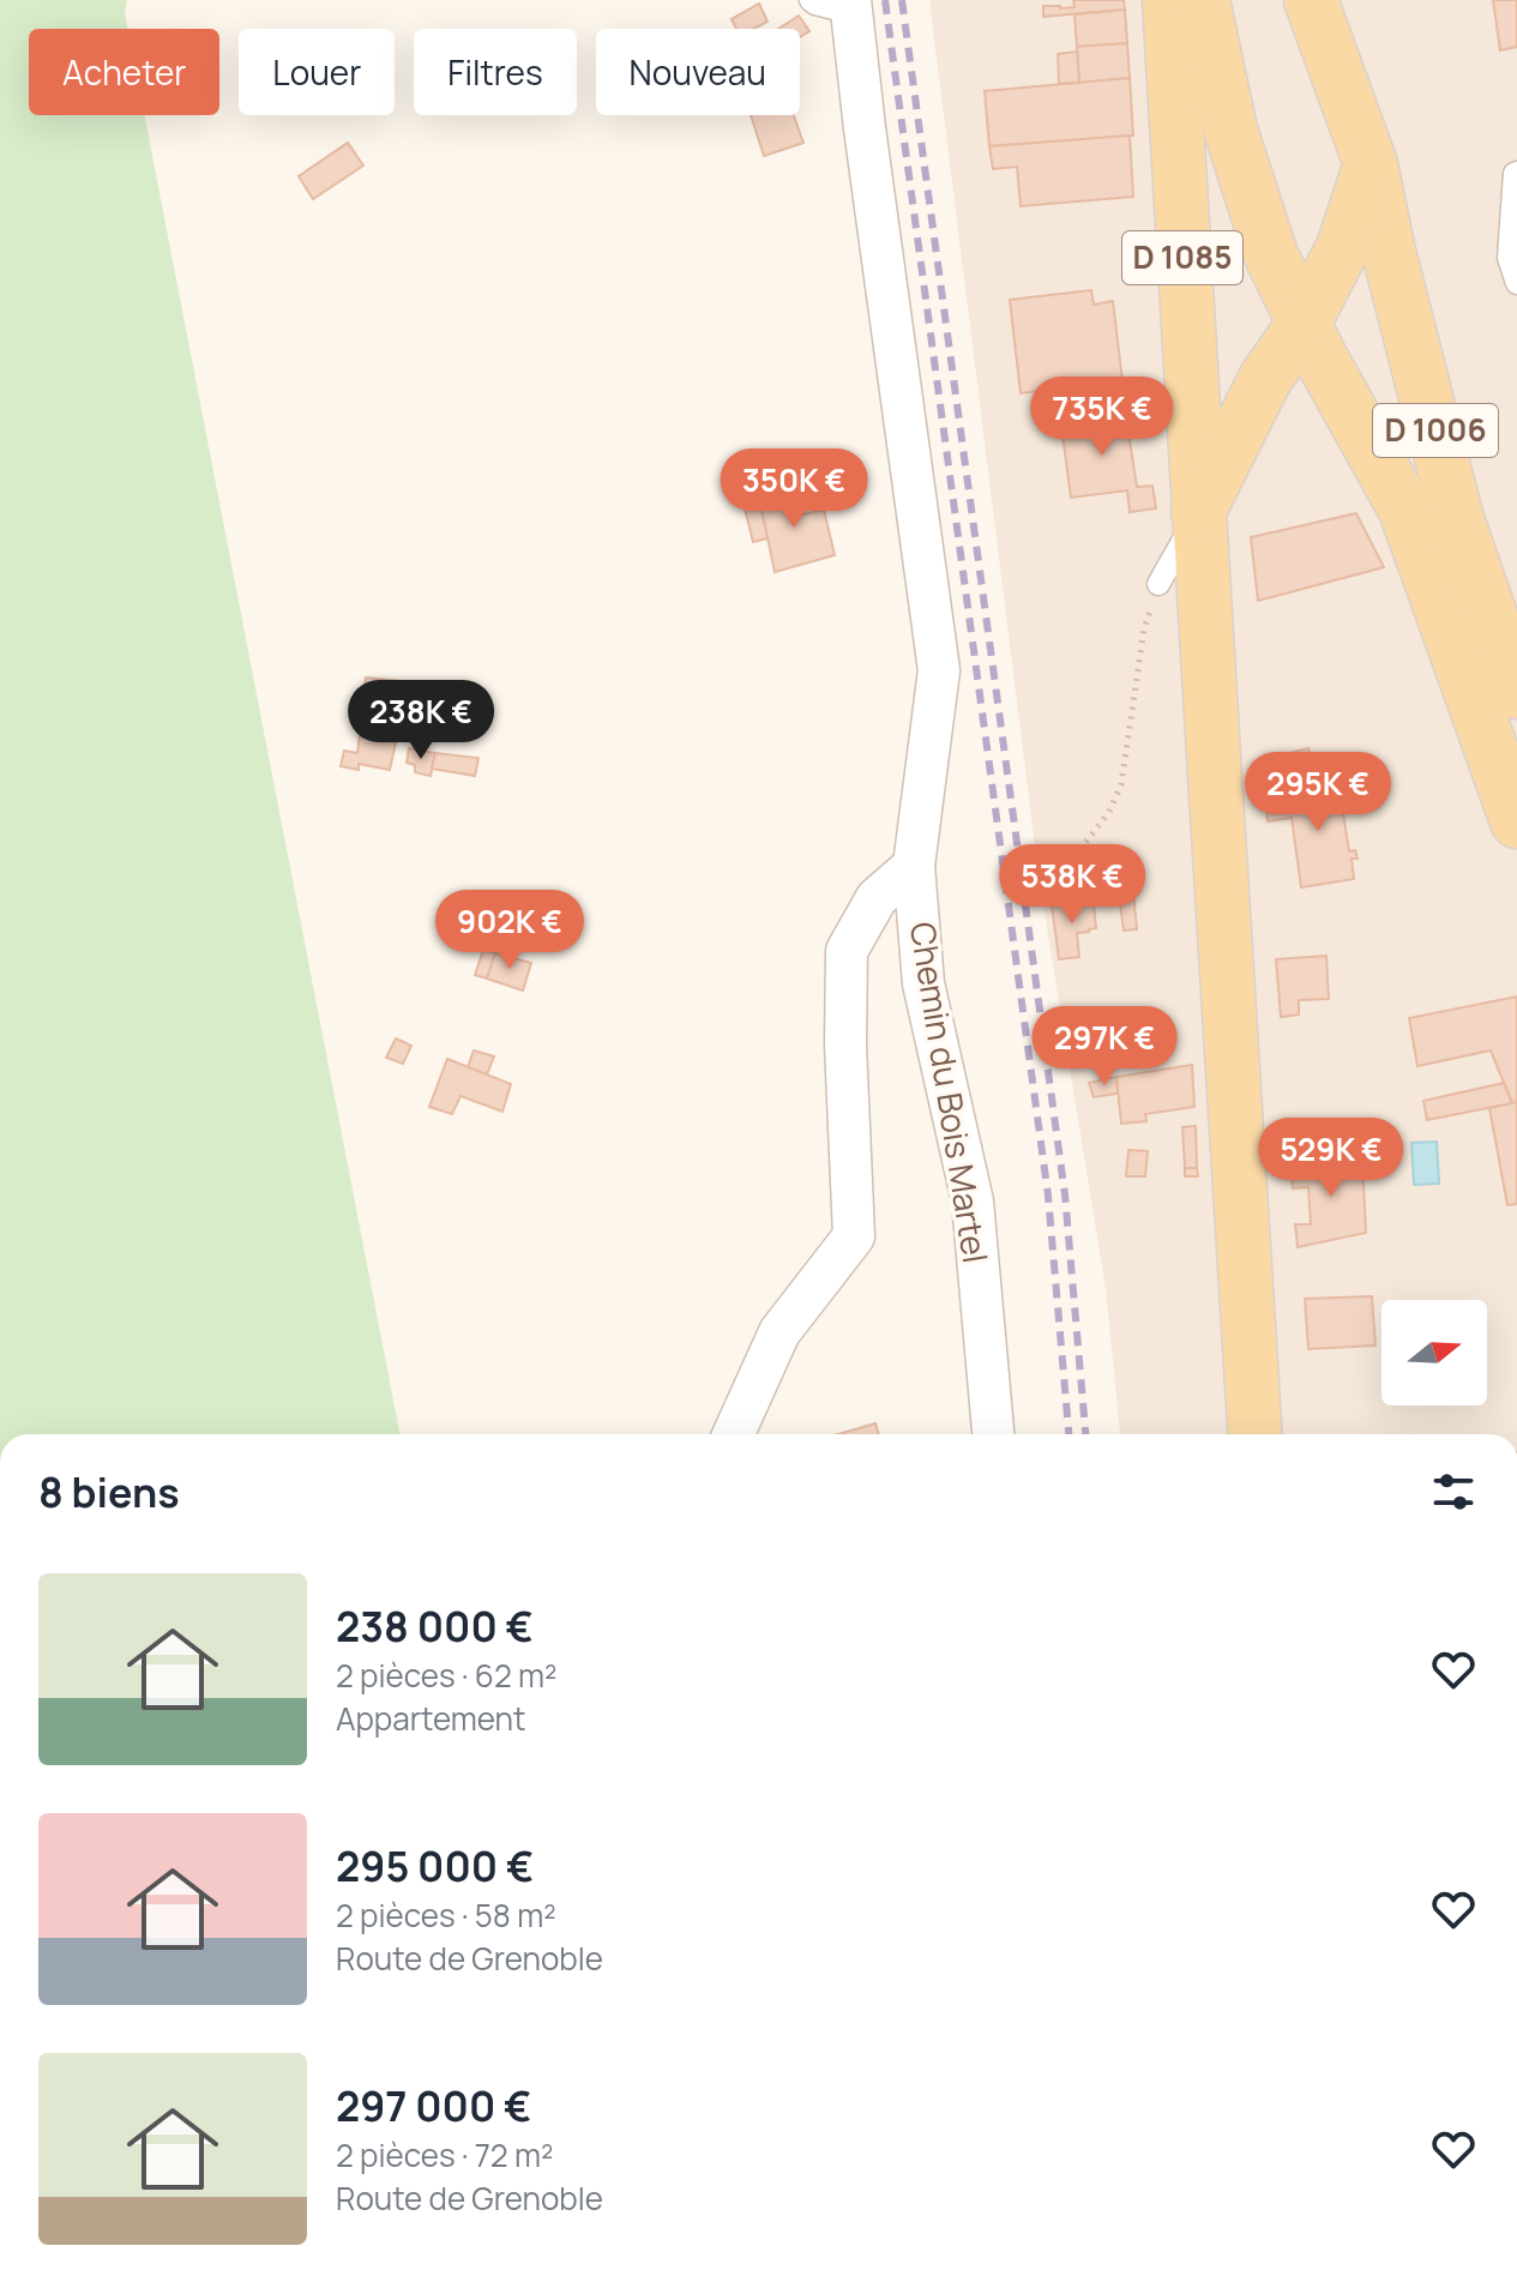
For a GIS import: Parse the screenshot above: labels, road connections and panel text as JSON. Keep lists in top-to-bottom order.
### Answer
{
  "streets": {
    "main road": ["D 1085", "D 1006"],
    "street": ["Chemin du Bois Martel"]
  },
  "north": "right",
  "page": {
    "chip": [
      "Acheter",
      "Louer",
      "Filtres",
      "Nouveau"
    ],
    "price": [
      "735K €",
      "350K €",
      "238K €",
      "295K €",
      "538K €",
      "902K €",
      "297K €",
      "529K €"
    ],
    "heading": "8 biens",
    "list": [
      {
        "name": "238 000 €",
        "note": "2 pièces · 62 m² · Appartement"
      },
      {
        "name": "295 000 €",
        "note": "2 pièces · 58 m² · Route de Grenoble"
      },
      {
        "name": "297 000 €",
        "note": "2 pièces · 72 m² · Route de Grenoble"
      }
    ]
  }
}
